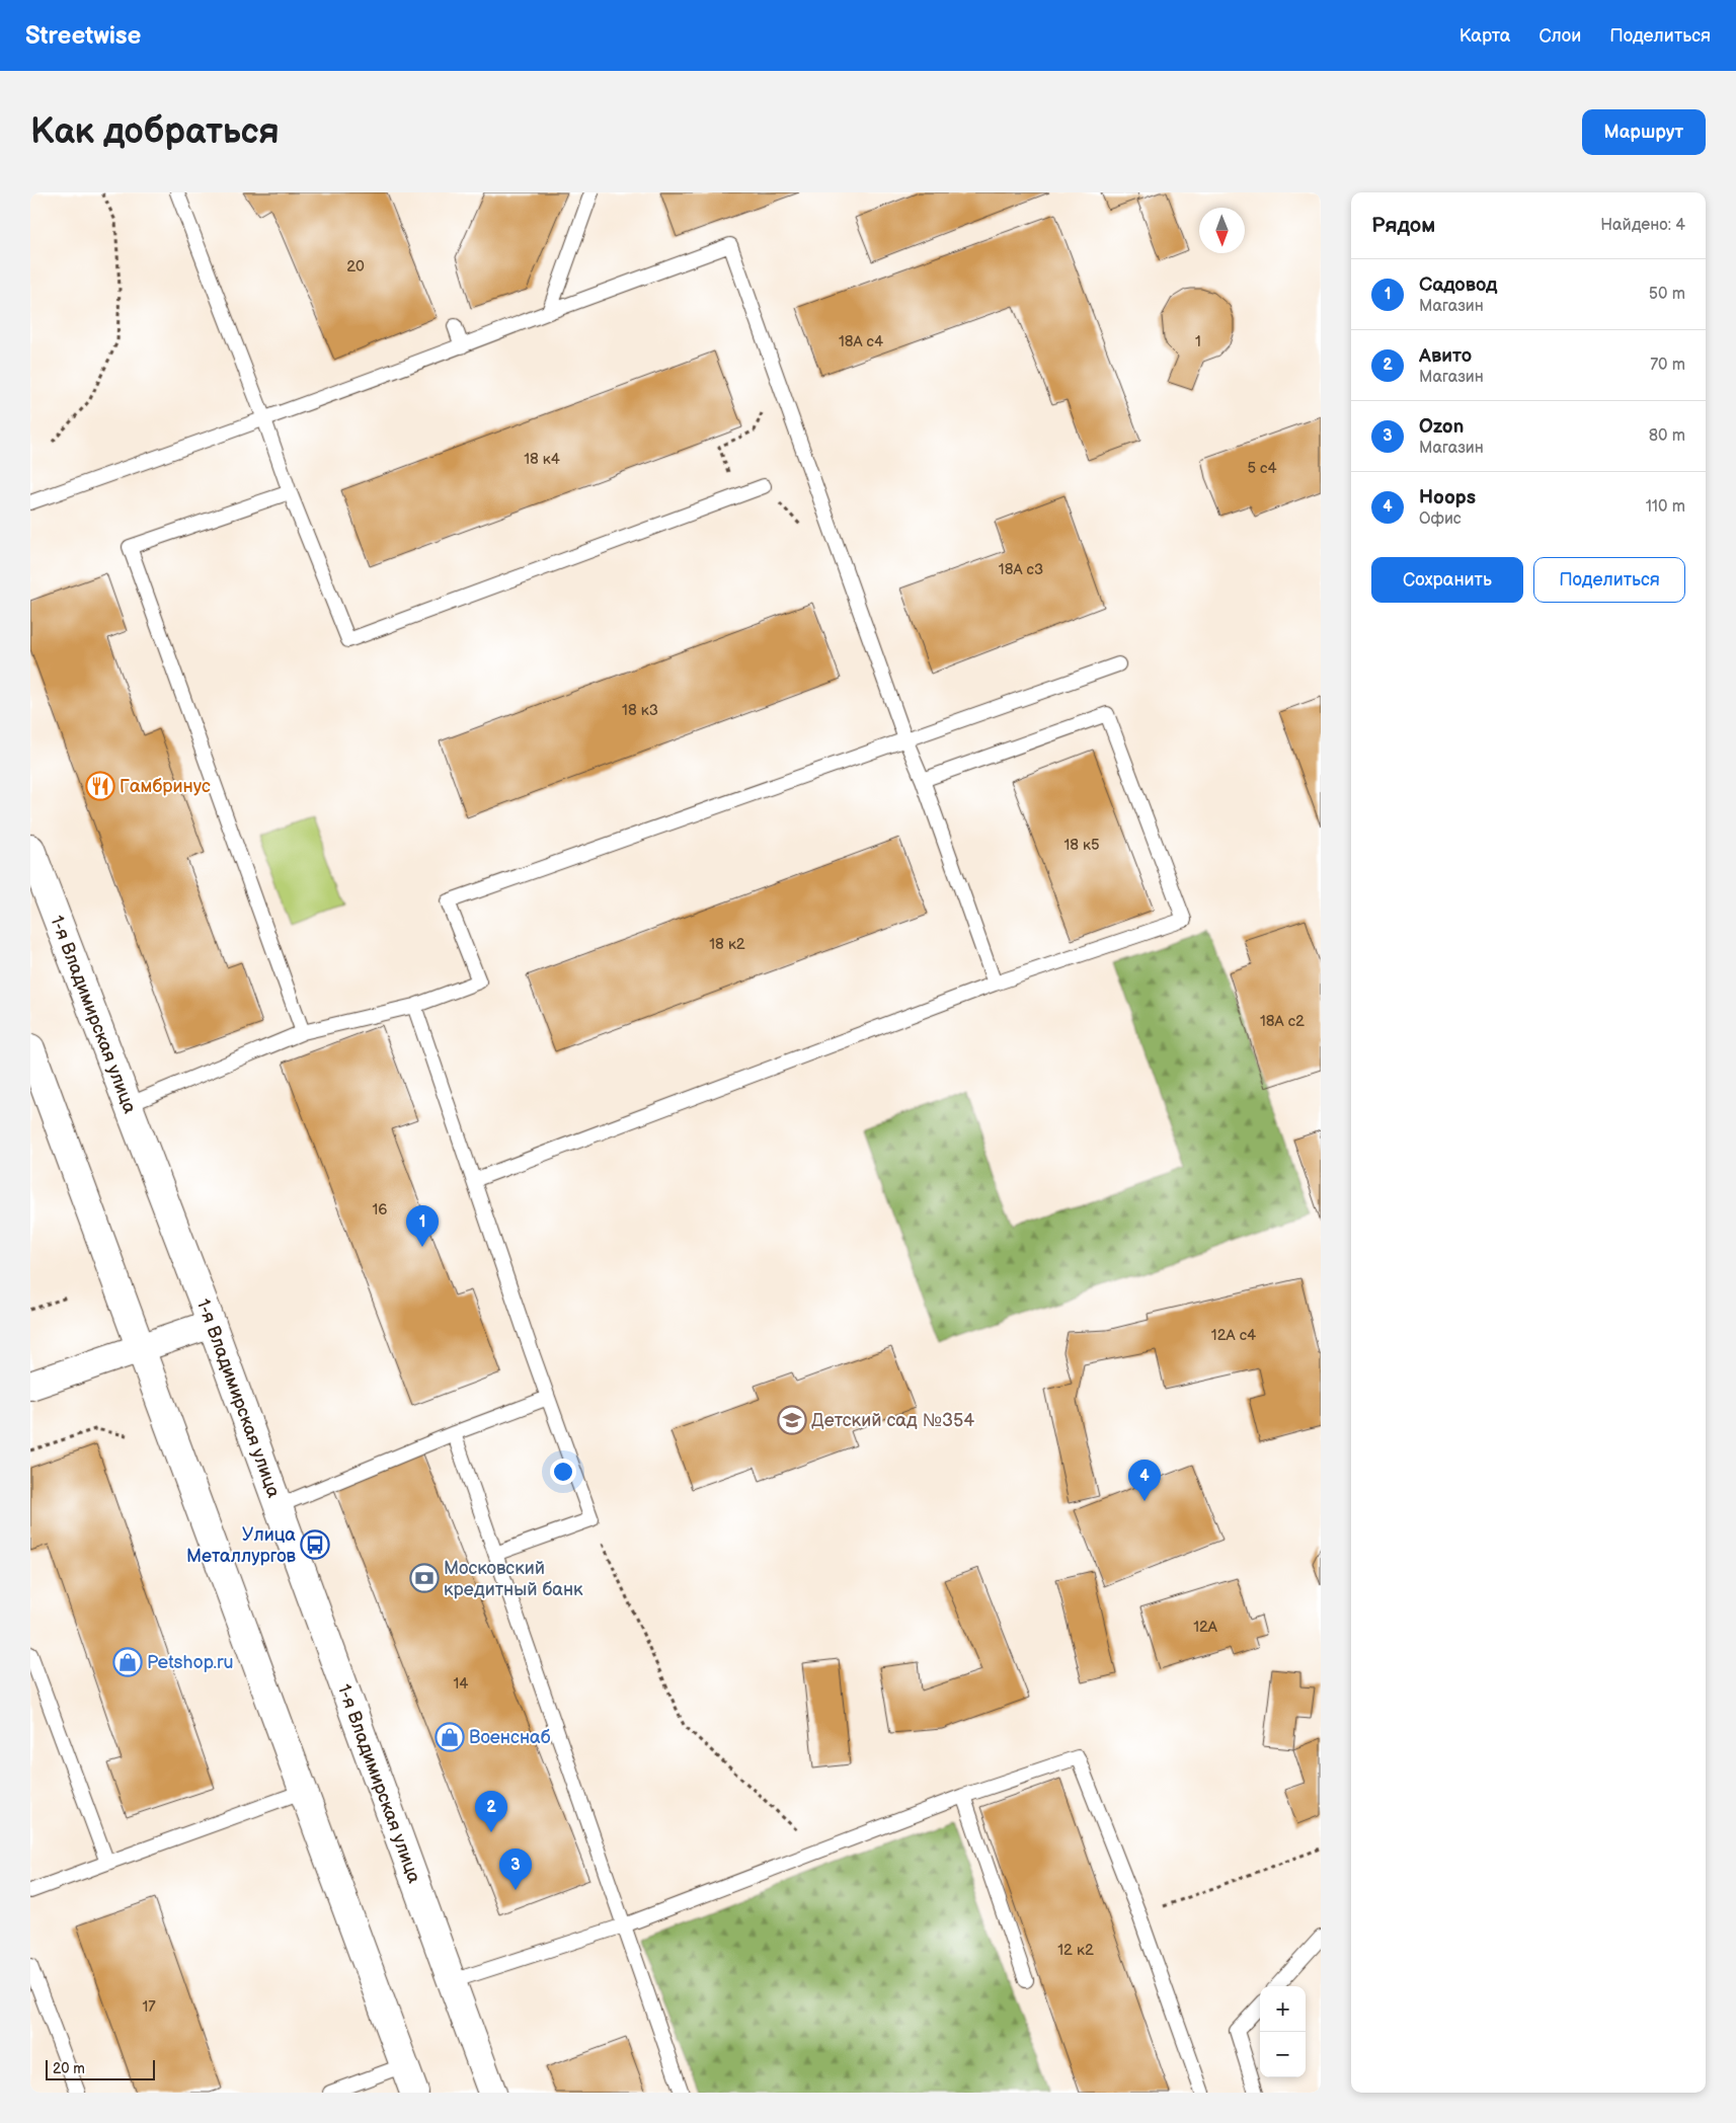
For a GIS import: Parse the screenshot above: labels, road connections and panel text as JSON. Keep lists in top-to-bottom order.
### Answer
{
  "streets": {
    "main road": ["1-я Владимирская улица"]
  },
  "places": {
    "restaurant": ["Гамбринус"],
    "school or university": ["Детский сад №354"],
    "bus stop": ["Улица Металлургов"],
    "bank": ["Московский кредитный банк"],
    "shop": ["Petshop.ru", "Военснаб"]
  },
  "house_numbers": [
    "20",
    "18А с4",
    "1",
    "18 к4",
    "5 с4",
    "18А с3",
    "18 к3",
    "18 к5",
    "18 к2",
    "18А с2",
    "16",
    "12А с4",
    "12А",
    "14",
    "12 к2",
    "17"
  ],
  "scale_bar": "20 m",
  "north": "bottom",
  "page": {
    "header": "Streetwise",
    "nav": ["Карта", "Слои", "Поделиться"],
    "buttons": [
      "Маршрут",
      ["Сохранить", "Поделиться"]
    ],
    "title": "Как добраться",
    "heading": ["Рядом", "Найдено: 4"],
    "list": [
      {
        "mark": "1",
        "name": "Садовод",
        "note": "Магазин",
        "value": "50 m"
      },
      {
        "mark": "2",
        "name": "Авито",
        "note": "Магазин",
        "value": "70 m"
      },
      {
        "mark": "3",
        "name": "Ozon",
        "note": "Магазин",
        "value": "80 m"
      },
      {
        "mark": "4",
        "name": "Hoops",
        "note": "Офис",
        "value": "110 m"
      }
    ],
    "pins": [
      "1",
      "4",
      "2",
      "3"
    ],
    "map_buttons": ["+", "−"],
    "scale": "20 m"
  }
}
